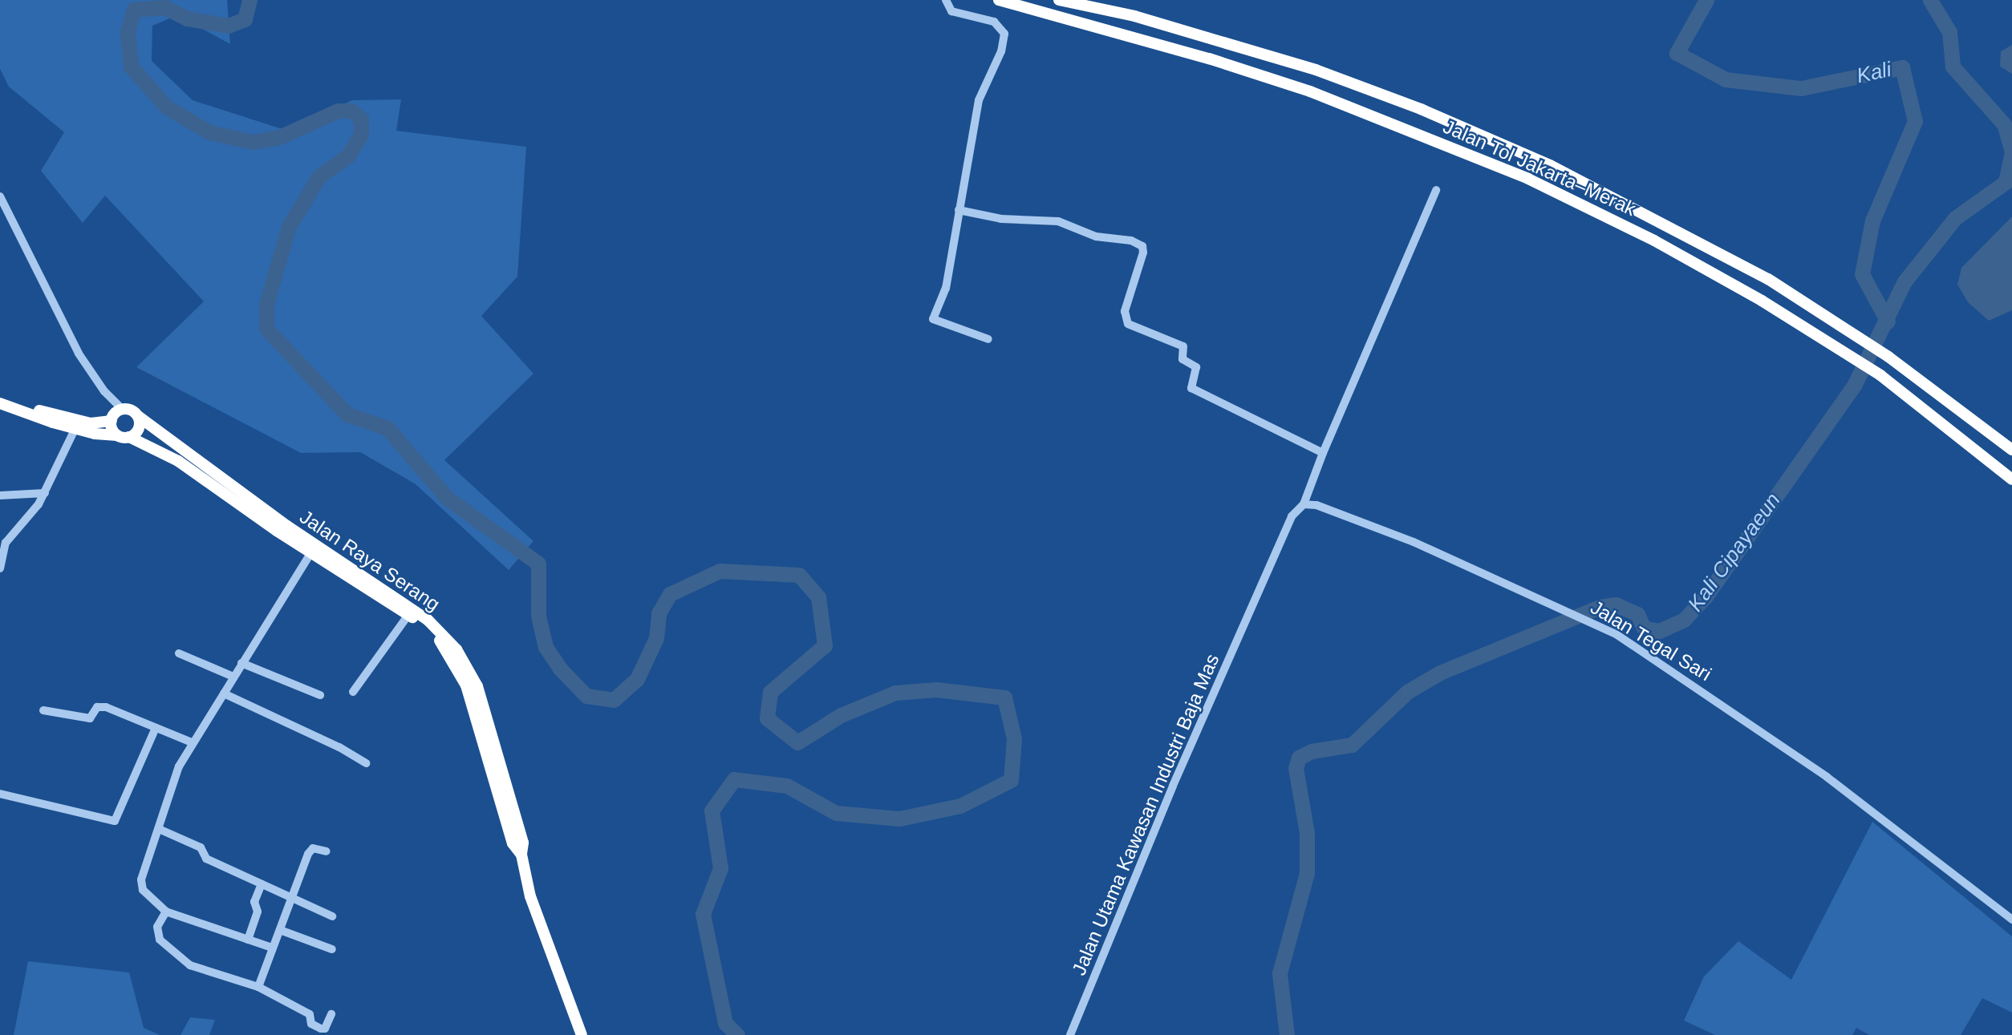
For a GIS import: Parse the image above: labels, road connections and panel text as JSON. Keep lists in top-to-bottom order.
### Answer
{
  "streets": {
    "highway": ["Jalan Tol Jakarta–Merak", "Jalan Raya Serang"],
    "street": ["Jalan Tegal Sari", "Jalan Utama Kawasan Industri Baja Mas"]
  },
  "crossings": [
    ["Jalan Tegal Sari", "Jalan Utama Kawasan Industri Baja Mas"]
  ],
  "water": ["Kali", "Kali Cipayaeun"]
}
